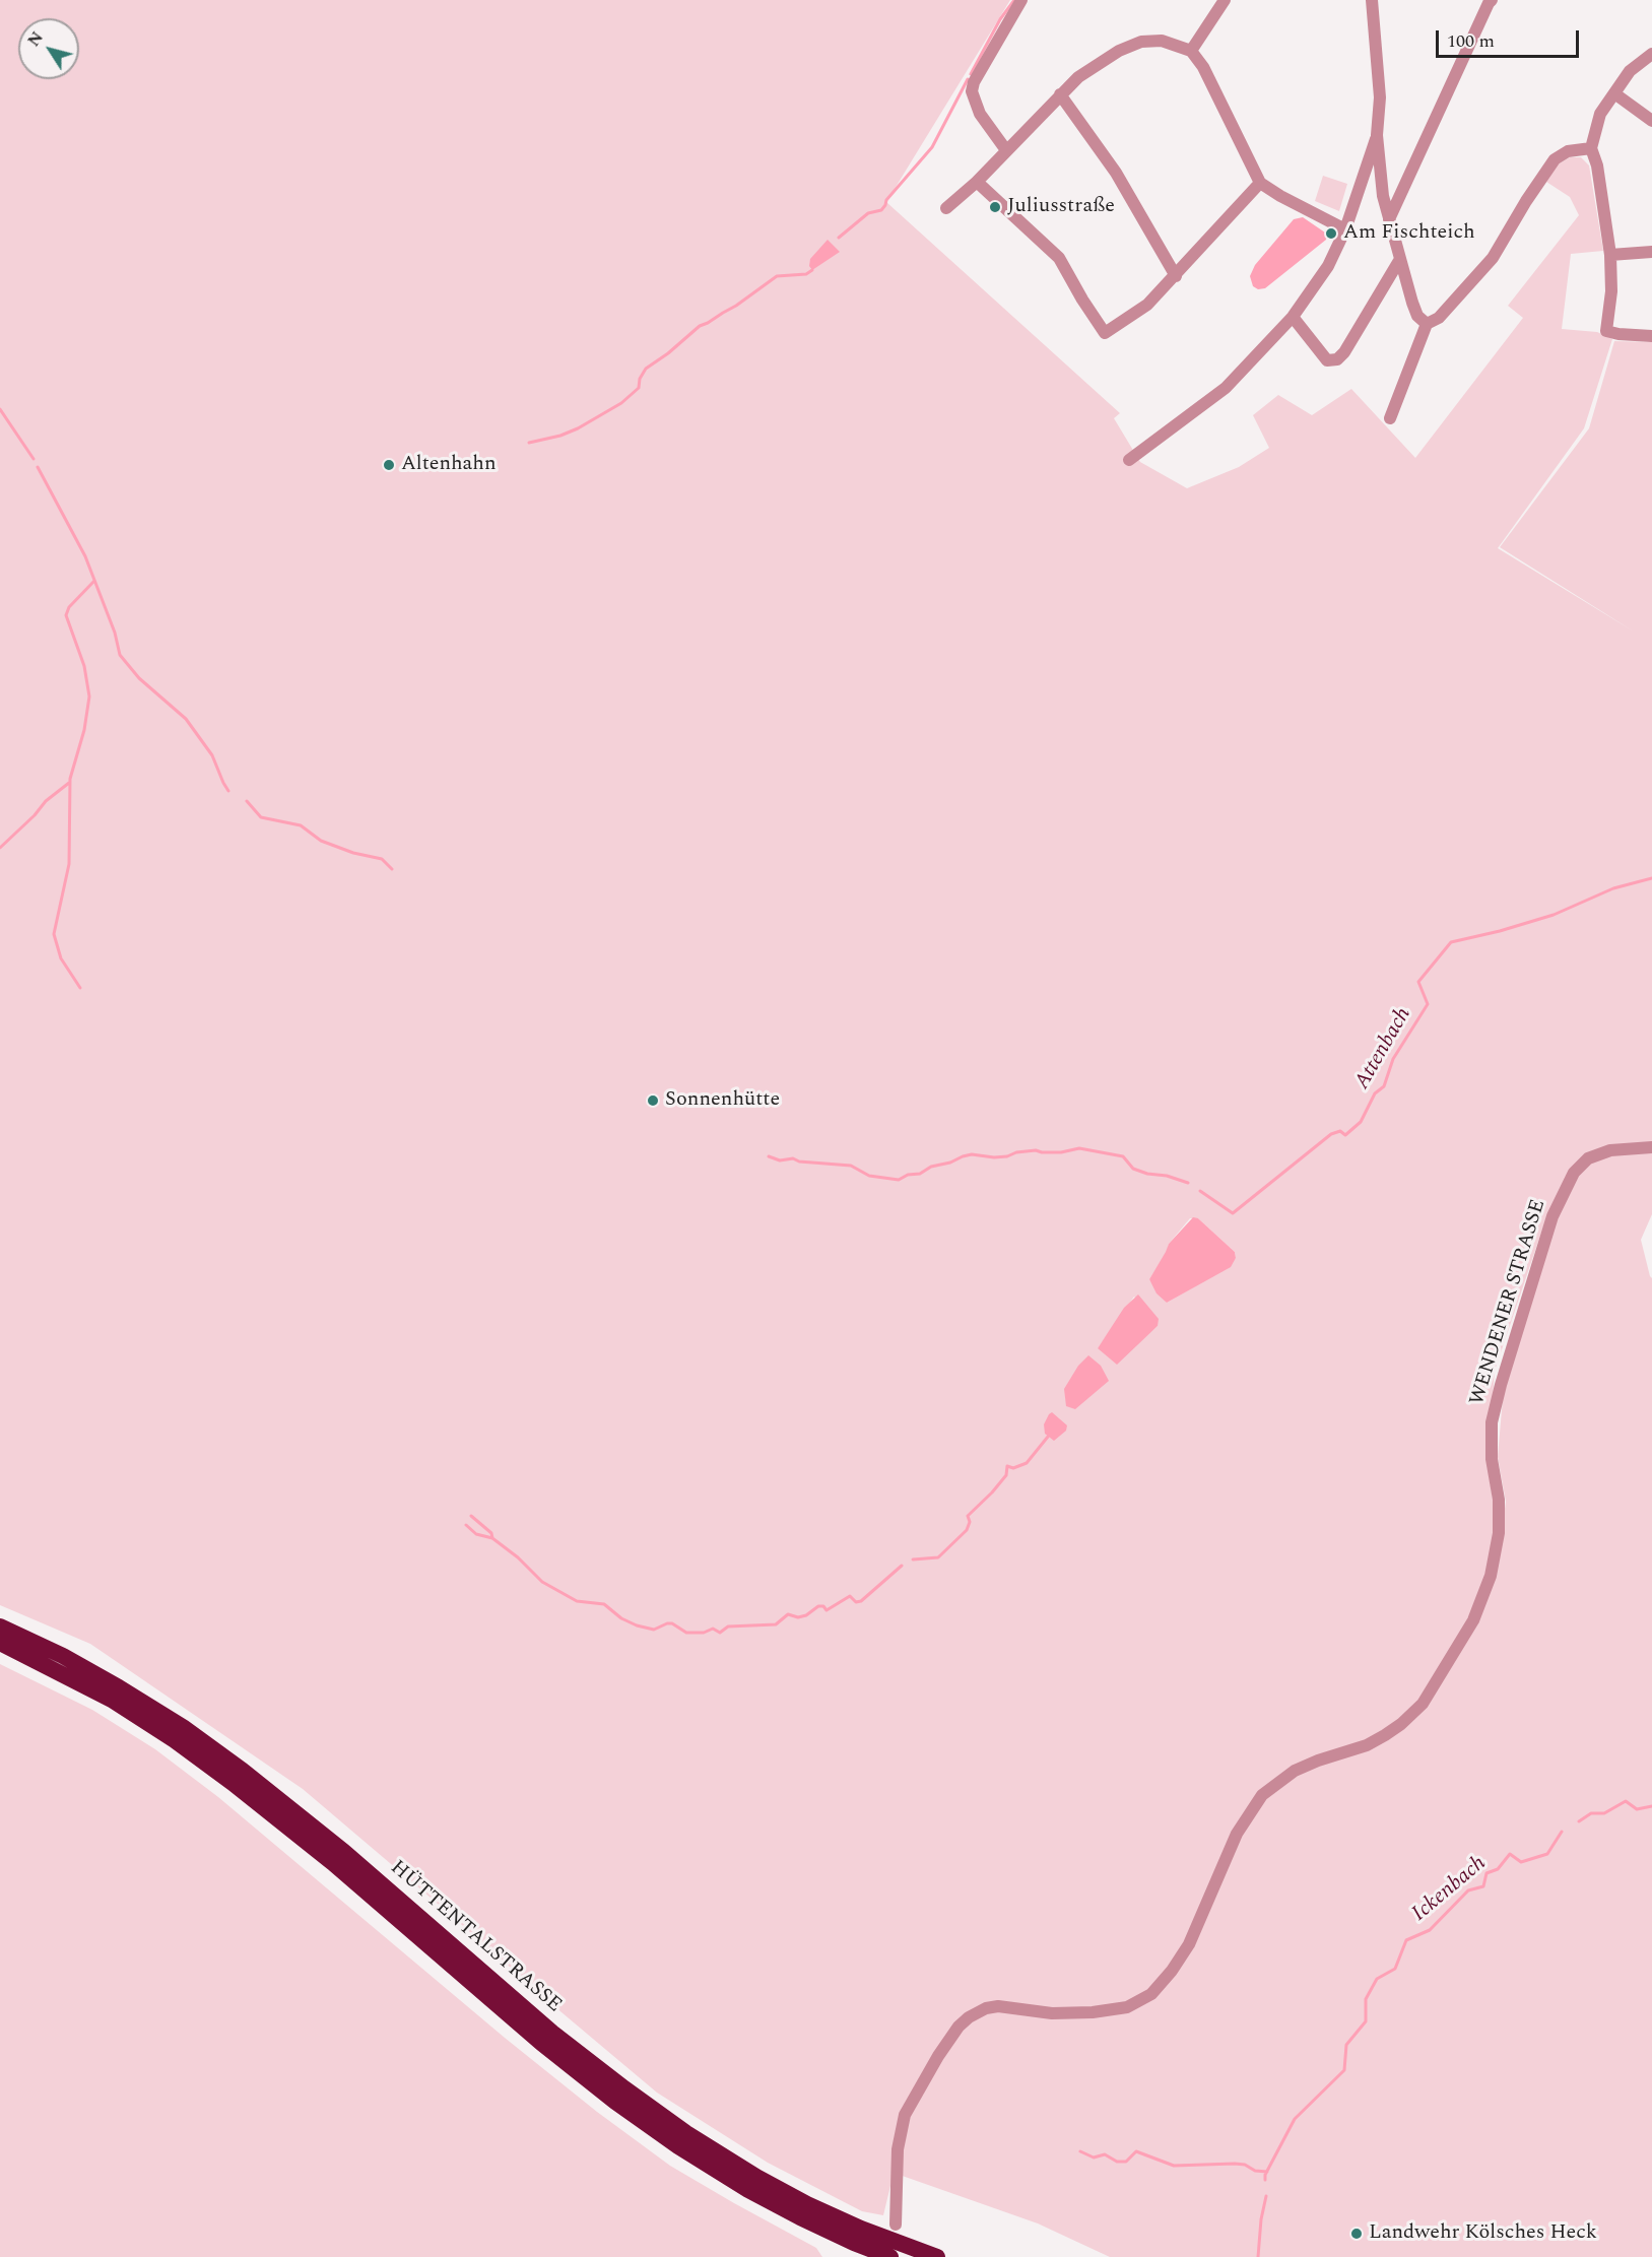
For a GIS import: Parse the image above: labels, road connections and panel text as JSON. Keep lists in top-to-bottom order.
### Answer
{
  "streets": {
    "highway": ["HÜTTENTALSTRASSE"],
    "street": ["WENDENER STRASSE"]
  },
  "water": ["Attenbach", "Ickenbach"],
  "places": [
    "Juliusstraße",
    "Am Fischteich",
    "Altenhahn",
    "Sonnenhütte",
    "Landwehr Kölsches Heck"
  ],
  "scale_bar": "100 m",
  "north": "top left"
}
